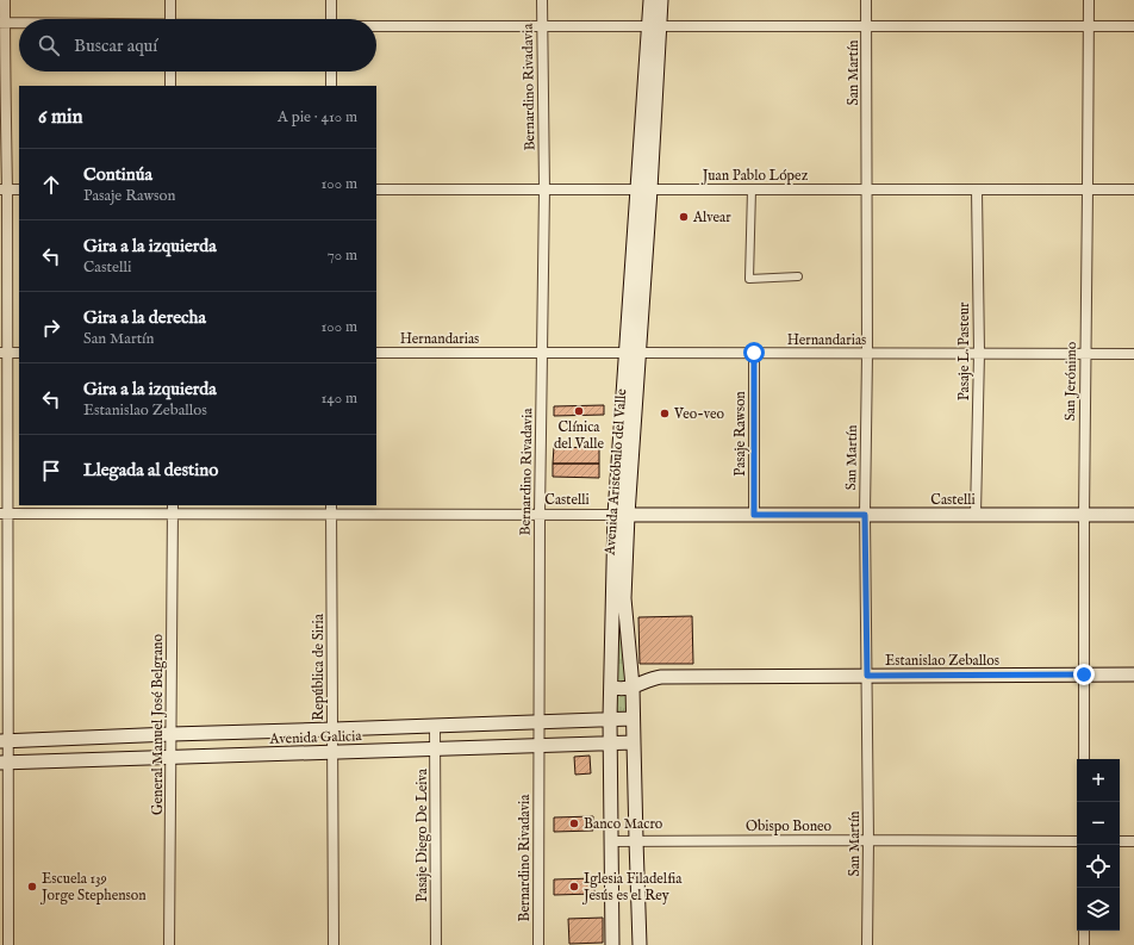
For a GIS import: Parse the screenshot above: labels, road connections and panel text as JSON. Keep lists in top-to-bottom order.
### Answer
{
  "streets": {
    "main road": [
      "Avenida Aristóbulo del Valle",
      "Castelli",
      "Estanislao Zeballos",
      "Avenida Galicia"
    ],
    "street": [
      "San Martín",
      "Bernardino Rivadavia",
      "Juan Pablo López",
      "Hernandarias",
      "Pasaje L. Pasteur",
      "San Jerónimo",
      "Pasaje Rawson",
      "República de Siria",
      "General Manuel José Belgrano",
      "Obispo Boneo",
      "Pasaje Diego De Leiva"
    ]
  },
  "crossings": [
    ["San Martín", "Juan Pablo López"],
    ["San Martín", "Hernandarias"],
    ["San Martín", "Castelli"],
    ["San Martín", "Estanislao Zeballos"],
    ["San Martín", "Obispo Boneo"],
    ["Bernardino Rivadavia", "Juan Pablo López"],
    ["Bernardino Rivadavia", "Hernandarias"],
    ["Bernardino Rivadavia", "Castelli"],
    ["Bernardino Rivadavia", "Avenida Galicia"],
    ["Juan Pablo López", "Pasaje L. Pasteur"],
    ["Juan Pablo López", "San Jerónimo"],
    ["Juan Pablo López", "Avenida Aristóbulo del Valle"],
    ["Hernandarias", "Pasaje L. Pasteur"],
    ["Hernandarias", "San Jerónimo"],
    ["Hernandarias", "Pasaje Rawson"],
    ["Hernandarias", "Avenida Aristóbulo del Valle"],
    ["Pasaje L. Pasteur", "Castelli"],
    ["San Jerónimo", "Castelli"],
    ["San Jerónimo", "Estanislao Zeballos"],
    ["Pasaje Rawson", "Castelli"],
    ["Avenida Aristóbulo del Valle", "Castelli"],
    ["Avenida Aristóbulo del Valle", "Estanislao Zeballos"],
    ["Avenida Aristóbulo del Valle", "Avenida Galicia"],
    ["Avenida Aristóbulo del Valle", "Obispo Boneo"],
    ["Castelli", "República de Siria"],
    ["Castelli", "General Manuel José Belgrano"],
    ["República de Siria", "Avenida Galicia"],
    ["General Manuel José Belgrano", "Avenida Galicia"],
    ["Avenida Galicia", "Pasaje Diego De Leiva"]
  ],
  "places": [
    "Alvear",
    "Clínica del Valle",
    "Veo-veo",
    "Banco Macro",
    "Escuela 139 Jorge Stephenson",
    "Iglesia Filadelfia Jesús es el Rey"
  ],
  "page": {
    "search": "Buscar aquí",
    "heading": ["6 min", "A pie · 410 m"],
    "list": [
      ["Continúa", "Pasaje Rawson", "100 m"],
      ["Gira a la izquierda", "Castelli", "70 m"],
      ["Gira a la derecha", "San Martín", "100 m"],
      ["Gira a la izquierda", "Estanislao Zeballos", "140 m"],
      "Llegada al destino"
    ],
    "map_buttons": ["+", "−"]
  }
}
